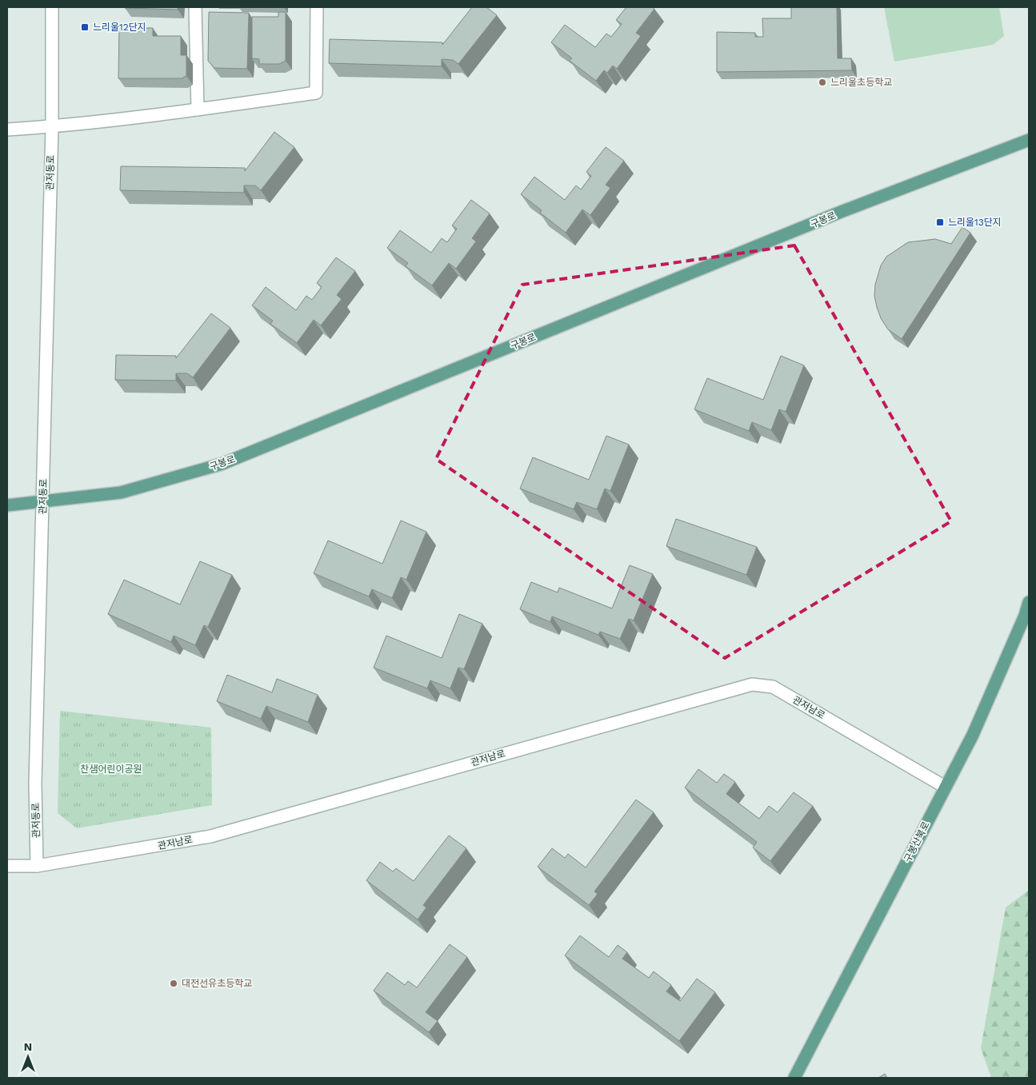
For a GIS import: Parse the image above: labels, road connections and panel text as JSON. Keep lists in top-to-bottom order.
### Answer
{
  "streets": {
    "main road": ["구봉로", "구봉산북로"],
    "street": ["관저동로", "관저남로"]
  },
  "crossings": [
    ["관저동로", "구봉로"],
    ["관저동로", "관저남로"],
    ["관저남로", "구봉산북로"]
  ],
  "parks": ["찬샘어린이공원"],
  "places": {
    "transit": ["느리울12단지", "느리울13단지"],
    "other": ["느리울초등학교", "대전선유초등학교"]
  },
  "north": "top"
}
